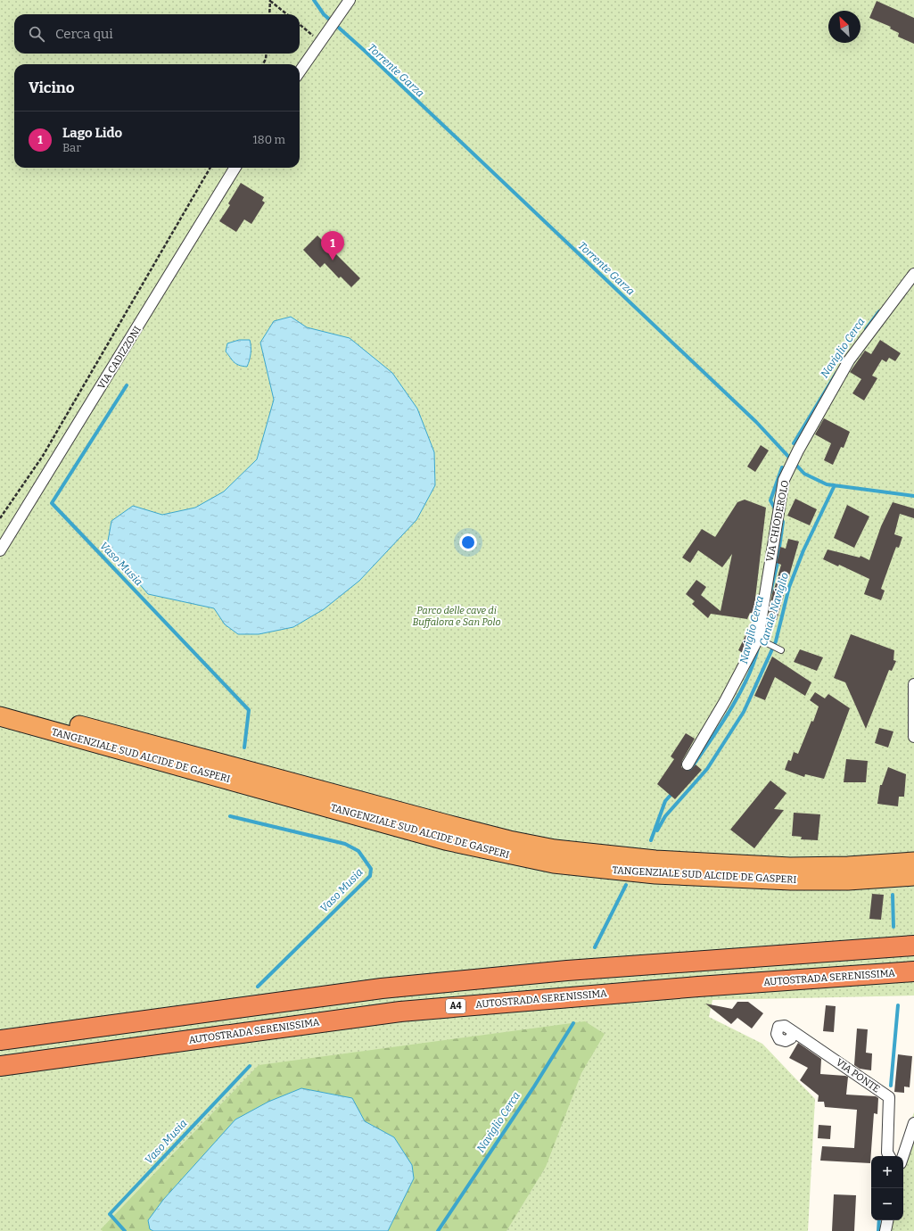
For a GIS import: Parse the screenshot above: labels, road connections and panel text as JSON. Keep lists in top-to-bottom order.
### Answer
{
  "streets": {
    "highway": ["TANGENZIALE SUD ALCIDE DE GASPERI", "AUTOSTRADA SERENISSIMA", "A4"],
    "street": ["VIA CADIZZONI", "VIA CHIODEROLO", "VIA PONTE"]
  },
  "water": [
    "Torrente Garza",
    "Naviglio Cerca",
    "Vaso Musia",
    "Canale Naviglio"
  ],
  "parks": ["Parco delle cave di Buffalora e San Polo"],
  "north": "top left",
  "page": {
    "search": "Cerca qui",
    "heading": "Vicino",
    "list": [
      {
        "mark": "1",
        "name": "Lago Lido",
        "note": "Bar",
        "value": "180 m"
      }
    ],
    "pins": "1",
    "map_buttons": ["+", "−"]
  }
}
